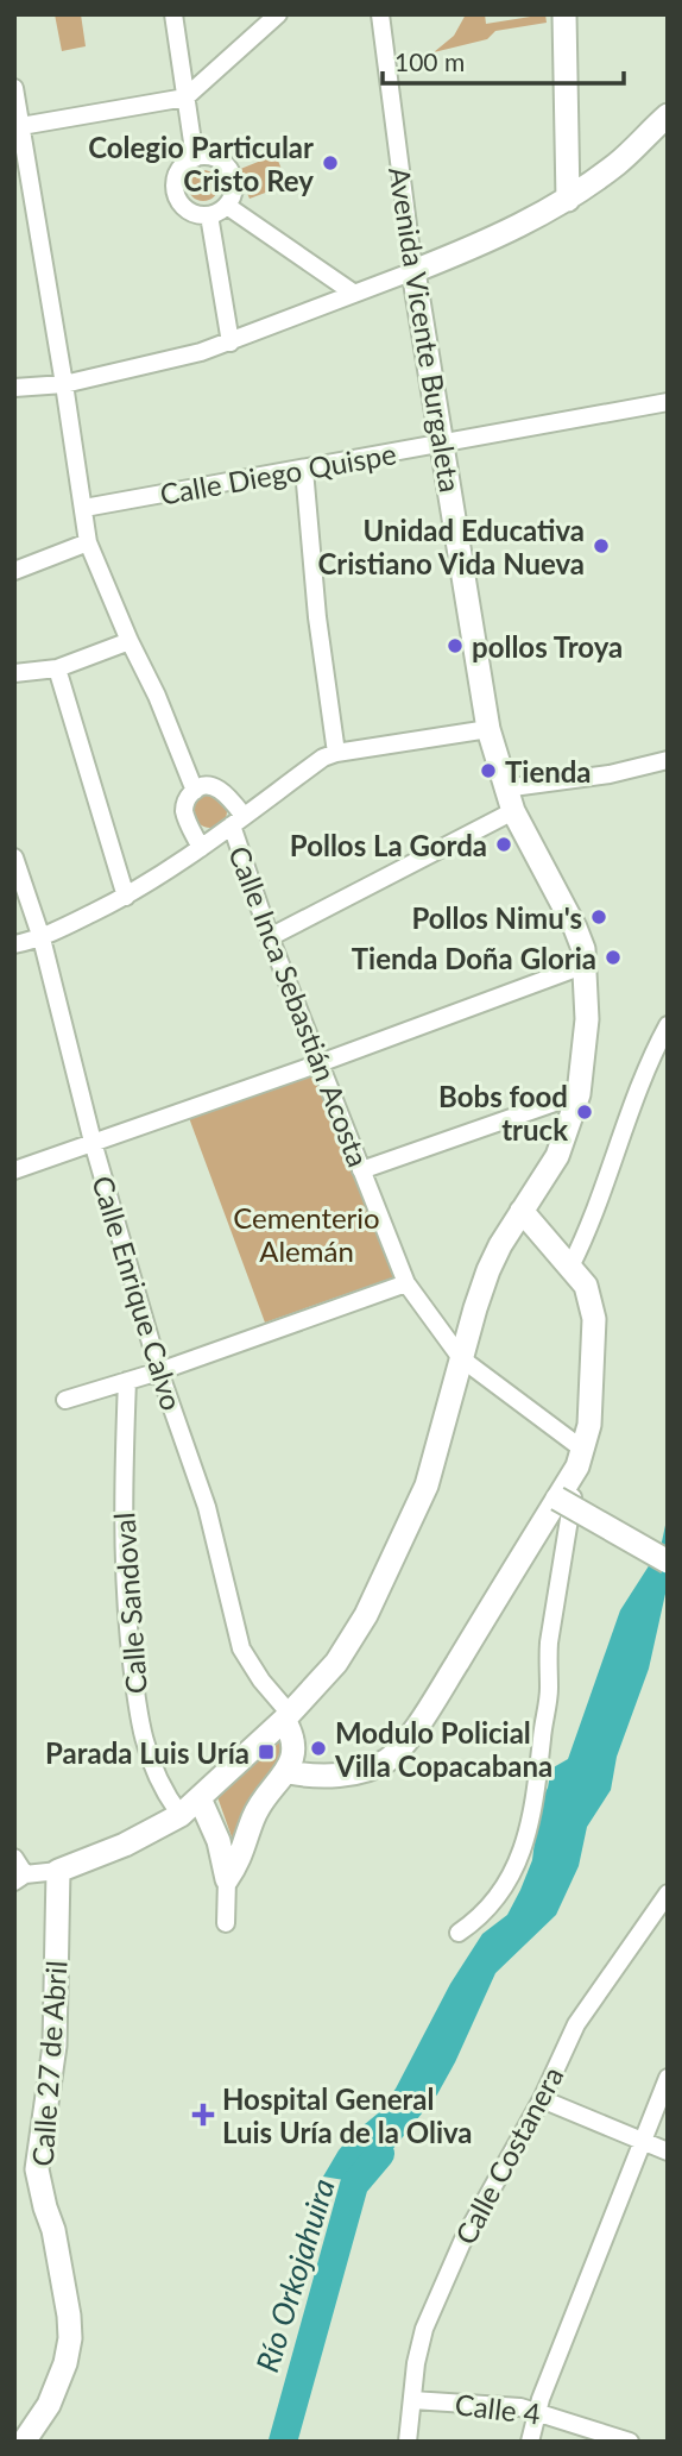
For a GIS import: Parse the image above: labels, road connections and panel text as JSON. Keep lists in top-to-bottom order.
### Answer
{
  "streets": {
    "main road": ["Avenida Vicente Burgaleta", "Calle 27 de Abril"],
    "street": [
      "Calle Diego Quispe",
      "Calle Inca Sebastián Acosta",
      "Calle Enrique Calvo",
      "Calle Sandoval",
      "Calle Costanera",
      "Calle 4"
    ]
  },
  "crossings": [
    ["Avenida Vicente Burgaleta", "Calle Diego Quispe"],
    ["Avenida Vicente Burgaleta", "Calle Inca Sebastián Acosta"],
    ["Avenida Vicente Burgaleta", "Calle Enrique Calvo"],
    ["Avenida Vicente Burgaleta", "Calle Sandoval"],
    ["Avenida Vicente Burgaleta", "Calle 27 de Abril"],
    ["Calle Costanera", "Calle 4"]
  ],
  "water": ["Río Orkojahuira"],
  "parks": ["Cementerio Alemán"],
  "places": {
    "other": [
      "Colegio Particular Cristo Rey",
      "Unidad Educativa Cristiano Vida Nueva",
      "pollos Troya",
      "Tienda",
      "Pollos La Gorda",
      "Pollos Nimu's",
      "Tienda Doña Gloria",
      "Bobs food truck",
      "Modulo Policial Villa Copacabana"
    ],
    "transit": ["Parada Luis Uría"],
    "health": ["Hospital General Luis Uría de la Oliva"]
  },
  "scale_bar": "100 m"
}
